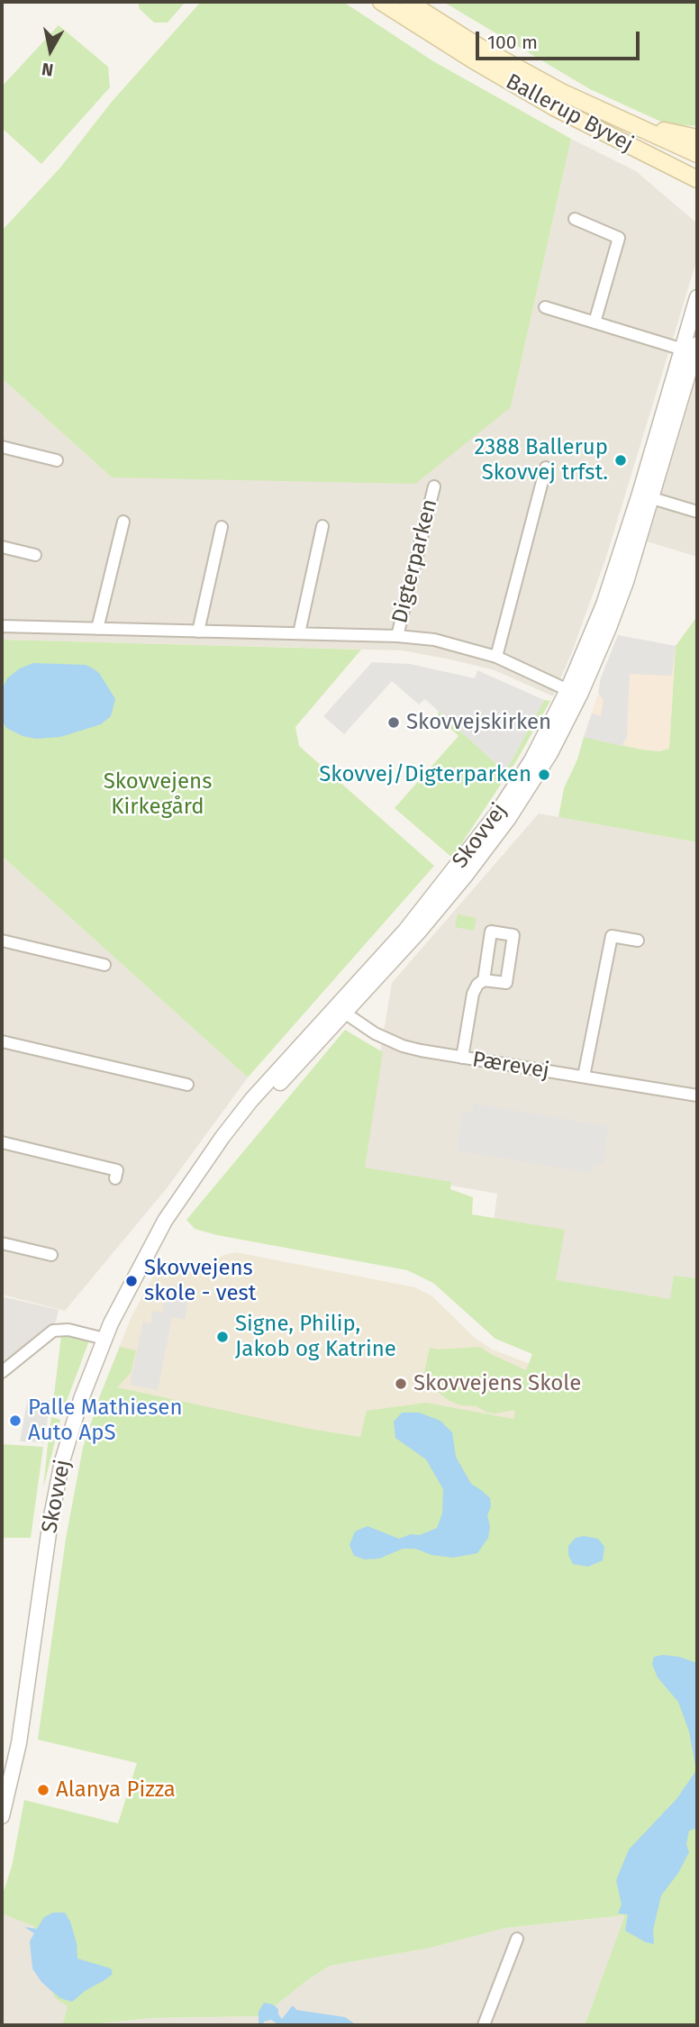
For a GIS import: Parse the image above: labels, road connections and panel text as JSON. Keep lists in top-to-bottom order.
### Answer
{
  "streets": {
    "main road": ["Ballerup Byvej"],
    "street": ["Digterparken", "Skovvej", "Pærevej"]
  },
  "crossings": [
    ["Digterparken", "Skovvej"],
    ["Skovvej", "Pærevej"]
  ],
  "parks": ["Skovvejens Kirkegård"],
  "places": [
    "2388 Ballerup Skovvej trfst.",
    "Skovvejskirken",
    "Skovvej/Digterparken",
    "Skovvejens skole - vest",
    "Signe, Philip, Jakob og Katrine",
    "Skovvejens Skole",
    "Palle Mathiesen Auto ApS",
    "Alanya Pizza"
  ],
  "scale_bar": "100 m",
  "north": "bottom"
}
